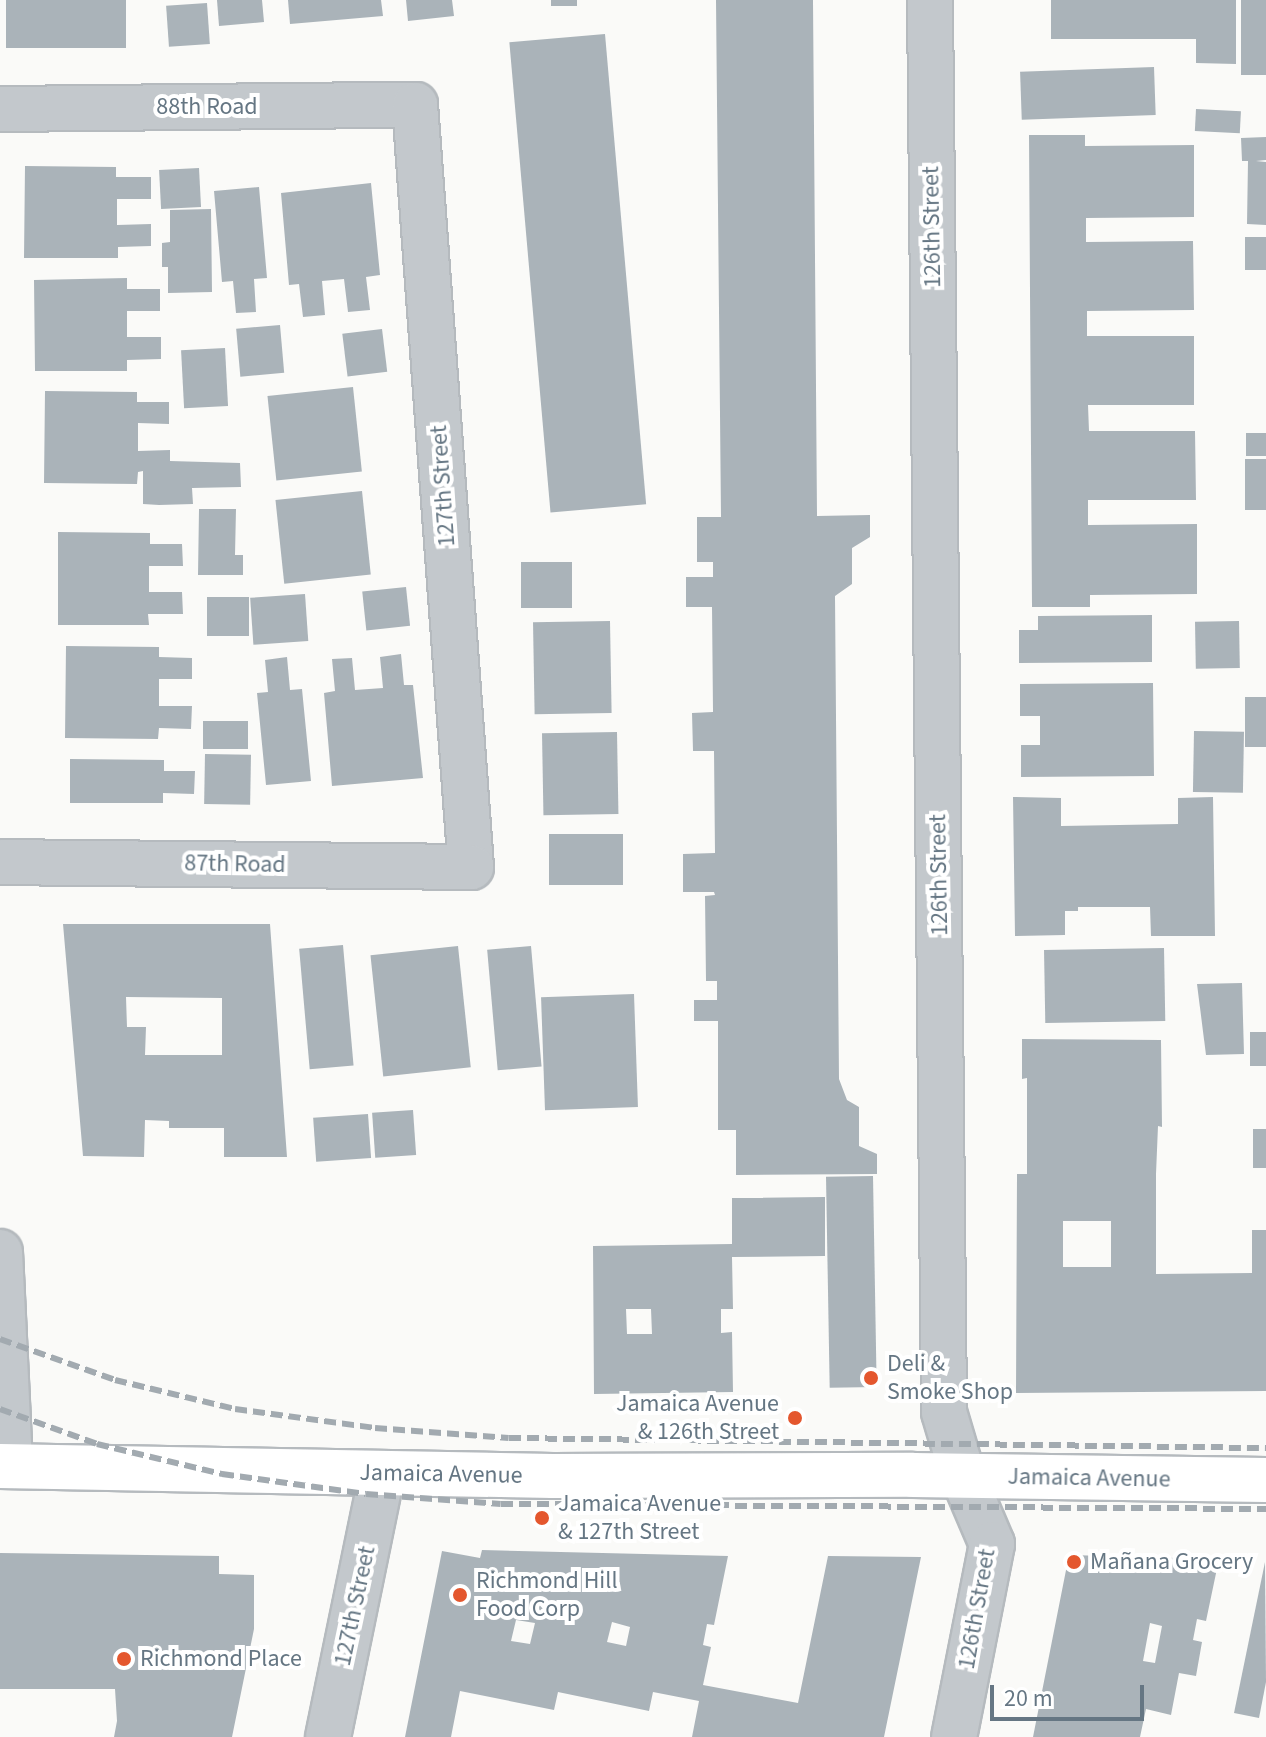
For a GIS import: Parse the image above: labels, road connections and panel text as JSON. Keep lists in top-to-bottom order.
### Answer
{
  "streets": {
    "main road": ["Jamaica Avenue"],
    "street": [
      "88th Road",
      "126th Street",
      "127th Street",
      "87th Road"
    ]
  },
  "crossings": [
    ["88th Road", "127th Street"],
    ["126th Street", "Jamaica Avenue"],
    ["127th Street", "87th Road"],
    ["127th Street", "Jamaica Avenue"]
  ],
  "places": [
    "Deli & Smoke Shop",
    "Jamaica Avenue & 126th Street",
    "Jamaica Avenue & 127th Street",
    "Mañana Grocery",
    "Richmond Hill Food Corp",
    "Richmond Place"
  ],
  "scale_bar": "20 m"
}
